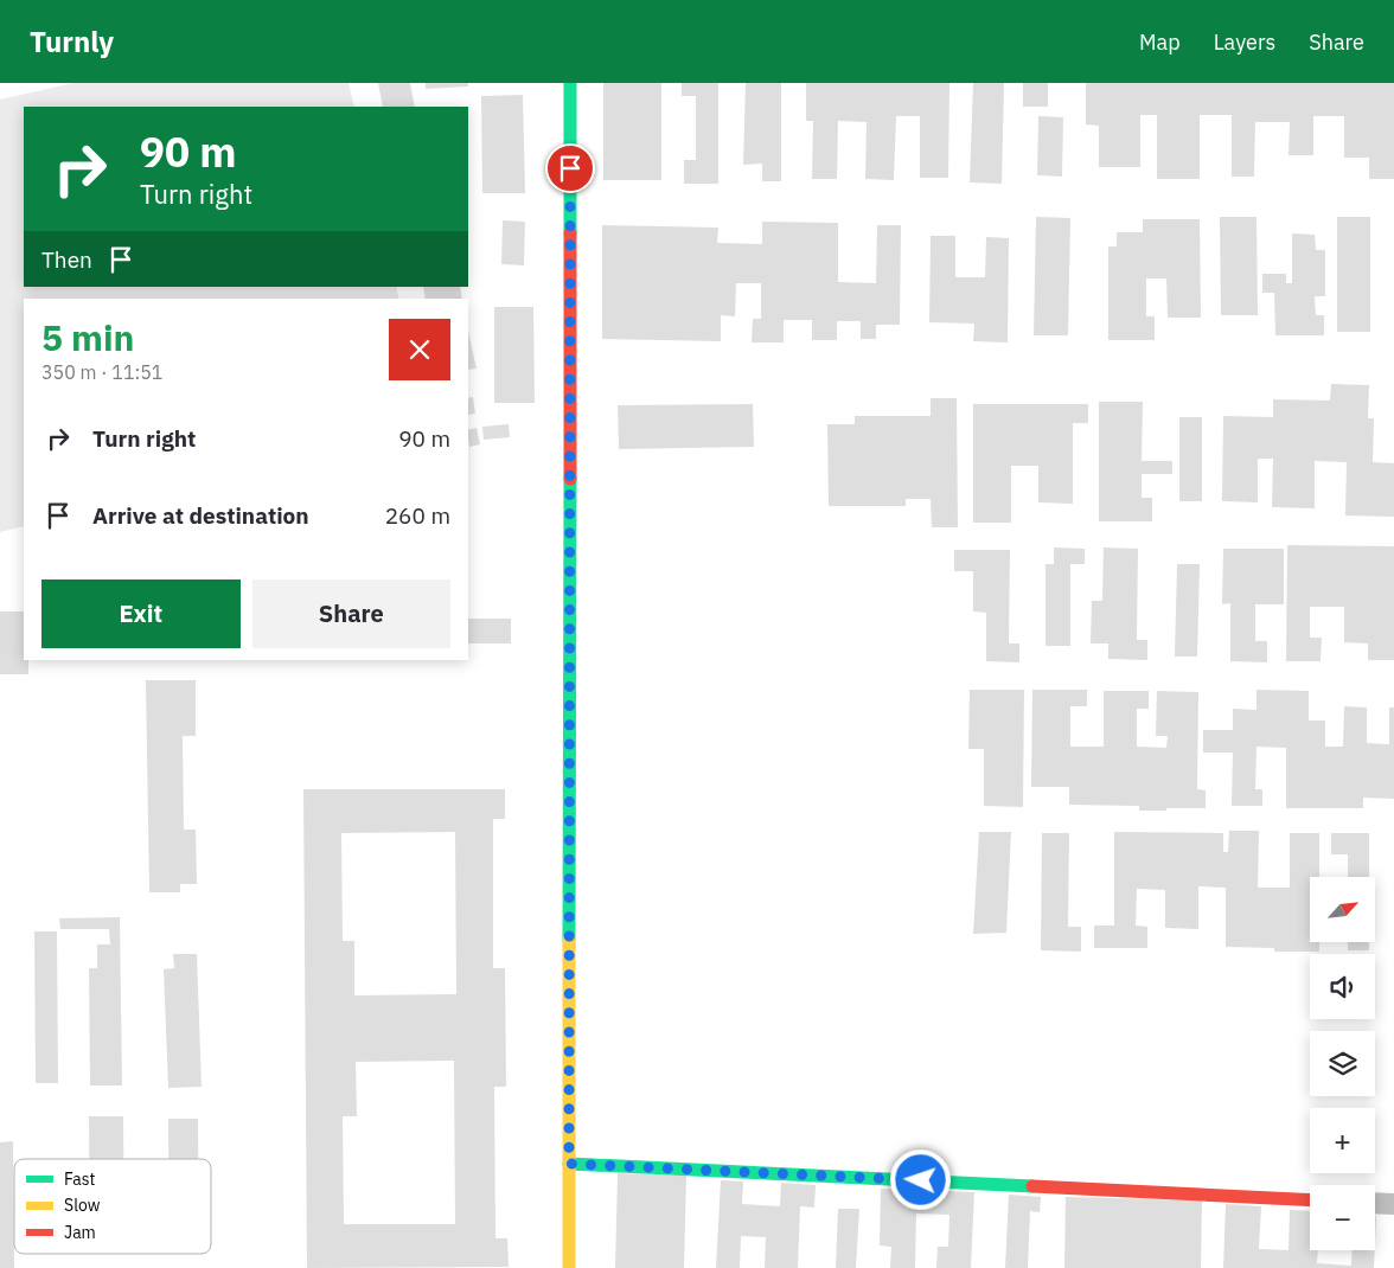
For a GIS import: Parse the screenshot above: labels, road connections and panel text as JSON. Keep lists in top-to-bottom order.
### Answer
{
  "legend": ["Fast", "Slow", "Jam"],
  "north": "top right",
  "page": {
    "header": "Turnly",
    "nav": ["Map", "Layers", "Share"],
    "turn": ["90 m", "Turn right"],
    "then": "Then",
    "heading": ["5 min", "350 m · 11:51"],
    "list": [
      {
        "name": "Turn right",
        "value": "90 m"
      },
      {
        "name": "Arrive at destination",
        "value": "260 m"
      }
    ],
    "buttons": ["Exit", "Share"],
    "map_buttons": ["+", "−"]
  }
}
